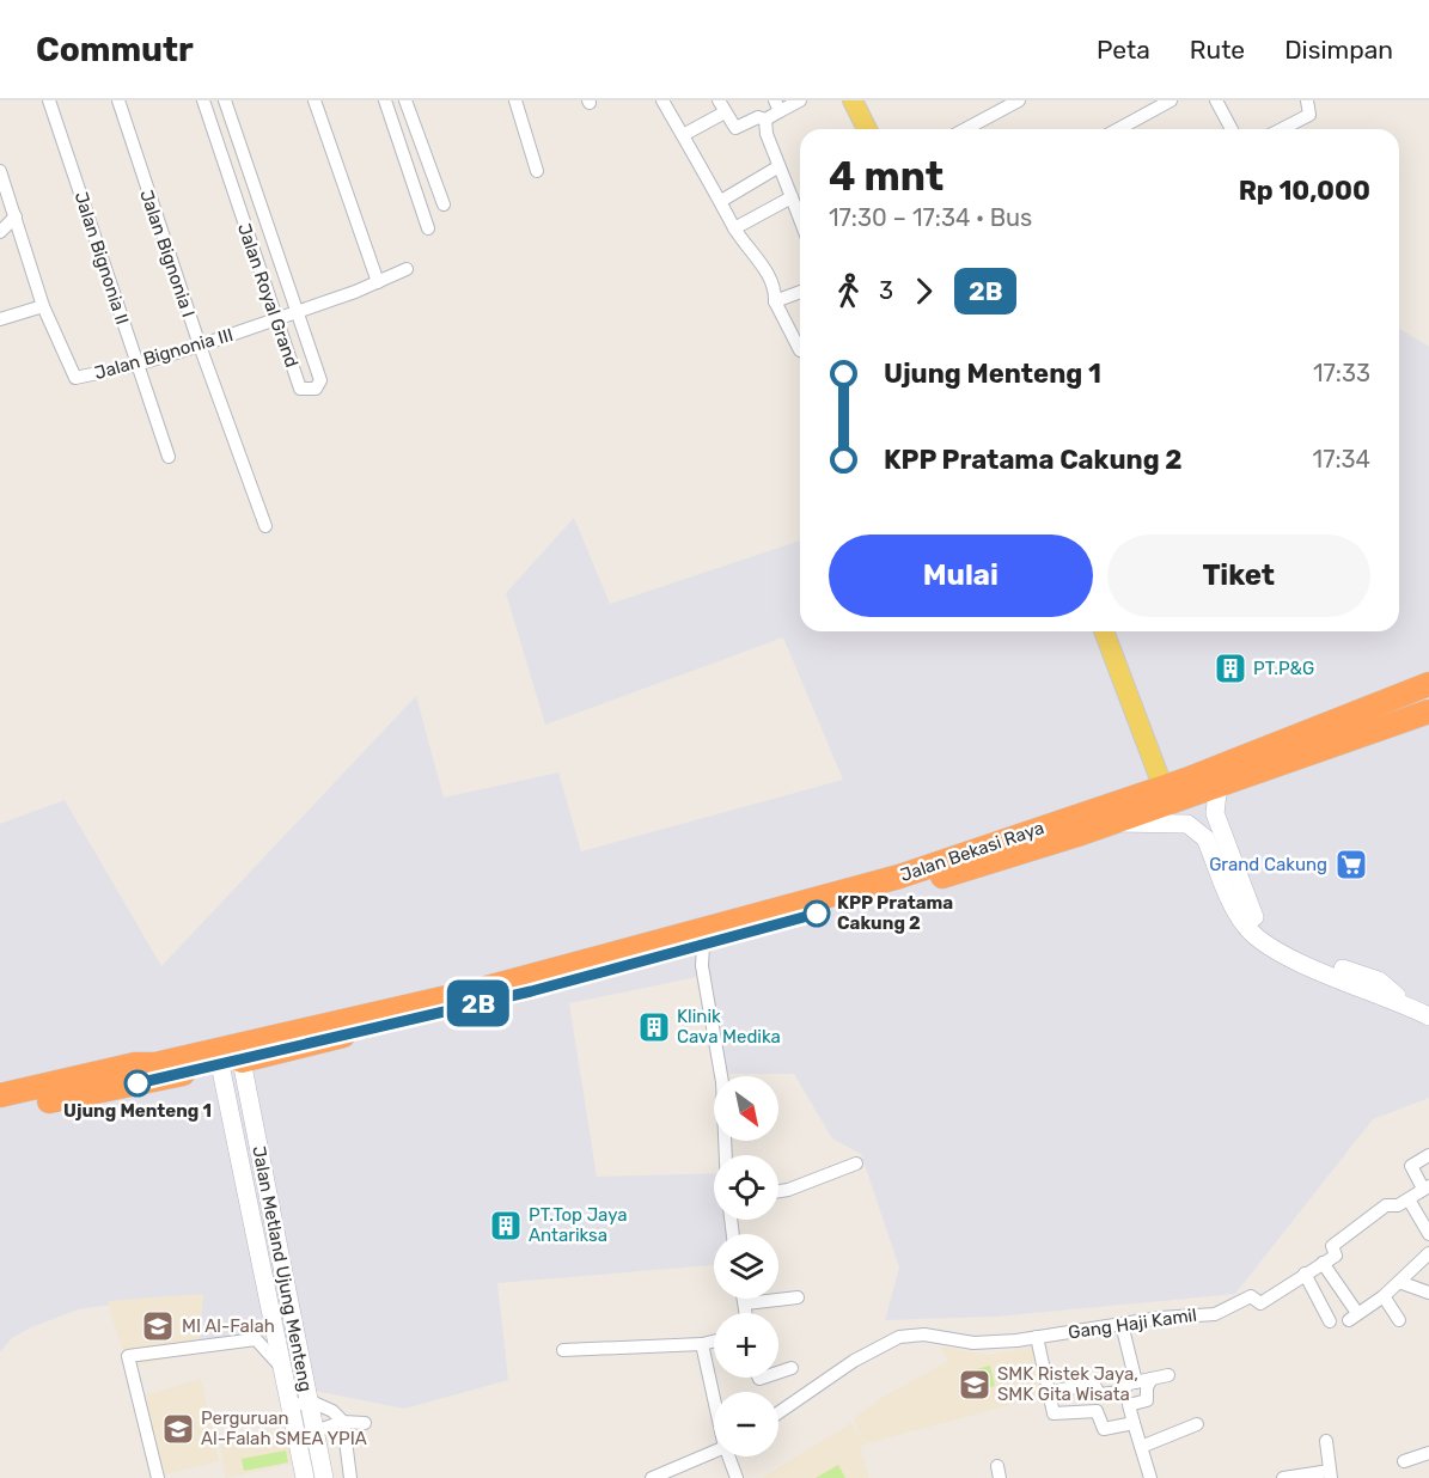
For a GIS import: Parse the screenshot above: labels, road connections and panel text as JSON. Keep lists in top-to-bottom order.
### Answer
{
  "streets": {
    "highway": ["Jalan Bekasi Raya"],
    "street": [
      "Jalan Bignonia I",
      "Jalan Bignonia II",
      "Jalan Royal Grand",
      "Jalan Bignonia III",
      "Jalan Metland Ujung Menteng",
      "Gang Haji Kamil"
    ]
  },
  "crossings": [
    ["Jalan Bignonia I", "Jalan Bignonia III"],
    ["Jalan Bignonia II", "Jalan Bignonia III"],
    ["Jalan Royal Grand", "Jalan Bignonia III"],
    ["Jalan Bekasi Raya", "Jalan Metland Ujung Menteng"]
  ],
  "places": {
    "building": ["PT.P&G", "Klinik Cava Medika", "PT.Top Jaya Antariksa"],
    "supermarket": ["Grand Cakung"],
    "other": ["KPP Pratama Cakung 2", "Ujung Menteng 1"],
    "school or university": ["MI Al-Falah", "SMK Ristek Jaya, SMK Gita Wisata", "Perguruan Al-Falah SMEA YPIA"]
  },
  "lines": ["bus line 2B"],
  "north": "bottom right",
  "page": {
    "header": "Commutr",
    "nav": ["Peta", "Rute", "Disimpan"],
    "on_map": "2B",
    "heading": ["4 mnt", "17:30 – 17:34 · Bus", "Rp 10,000"],
    "legs": ["3", "2B"],
    "list": [
      {
        "name": "Ujung Menteng 1",
        "value": "17:33"
      },
      {
        "name": "KPP Pratama Cakung 2",
        "value": "17:34"
      }
    ],
    "buttons": ["Mulai", "Tiket"],
    "map_buttons": ["+", "−"]
  }
}
